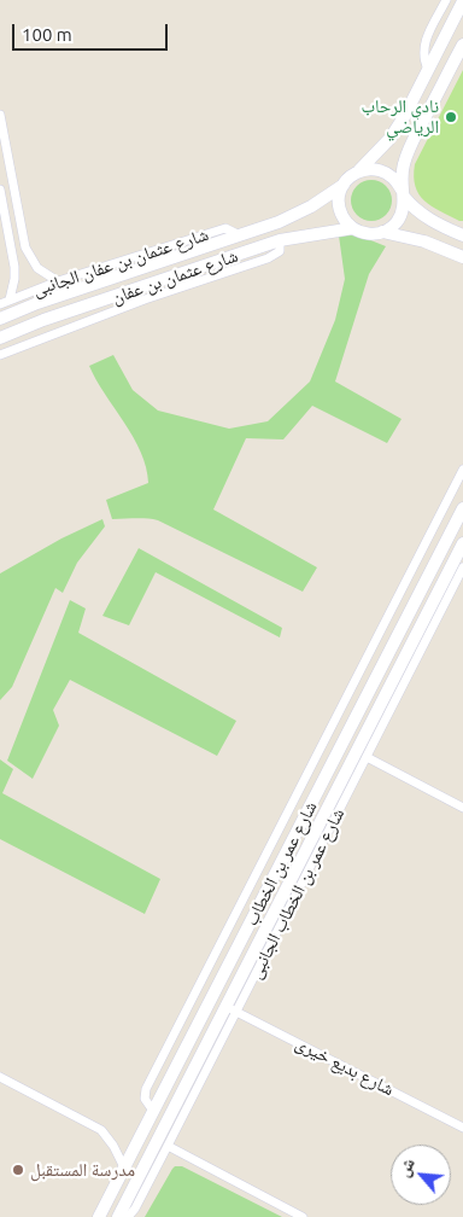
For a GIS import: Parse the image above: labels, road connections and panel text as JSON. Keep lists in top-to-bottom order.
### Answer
{
  "streets": {
    "street": [
      "شارع عثمان بن عفان الجانبى",
      "شارع عثمان بن عفان",
      "شارع عمر بن الخطاب",
      "شارع عمر بن الخطاب الجانبى",
      "شارع بديع خيرى"
    ]
  },
  "crossings": [
    ["شارع عثمان بن عفان الجانبى", "شارع عثمان بن عفان"],
    ["شارع عمر بن الخطاب", "شارع عمر بن الخطاب الجانبى"],
    ["شارع عمر بن الخطاب", "شارع بديع خيرى"],
    ["شارع عمر بن الخطاب الجانبى", "شارع بديع خيرى"]
  ],
  "places": ["نادي الرحاب الرياضي", "مدرسة المستقبل"],
  "scale_bar": "100 m",
  "north": "top left"
}
